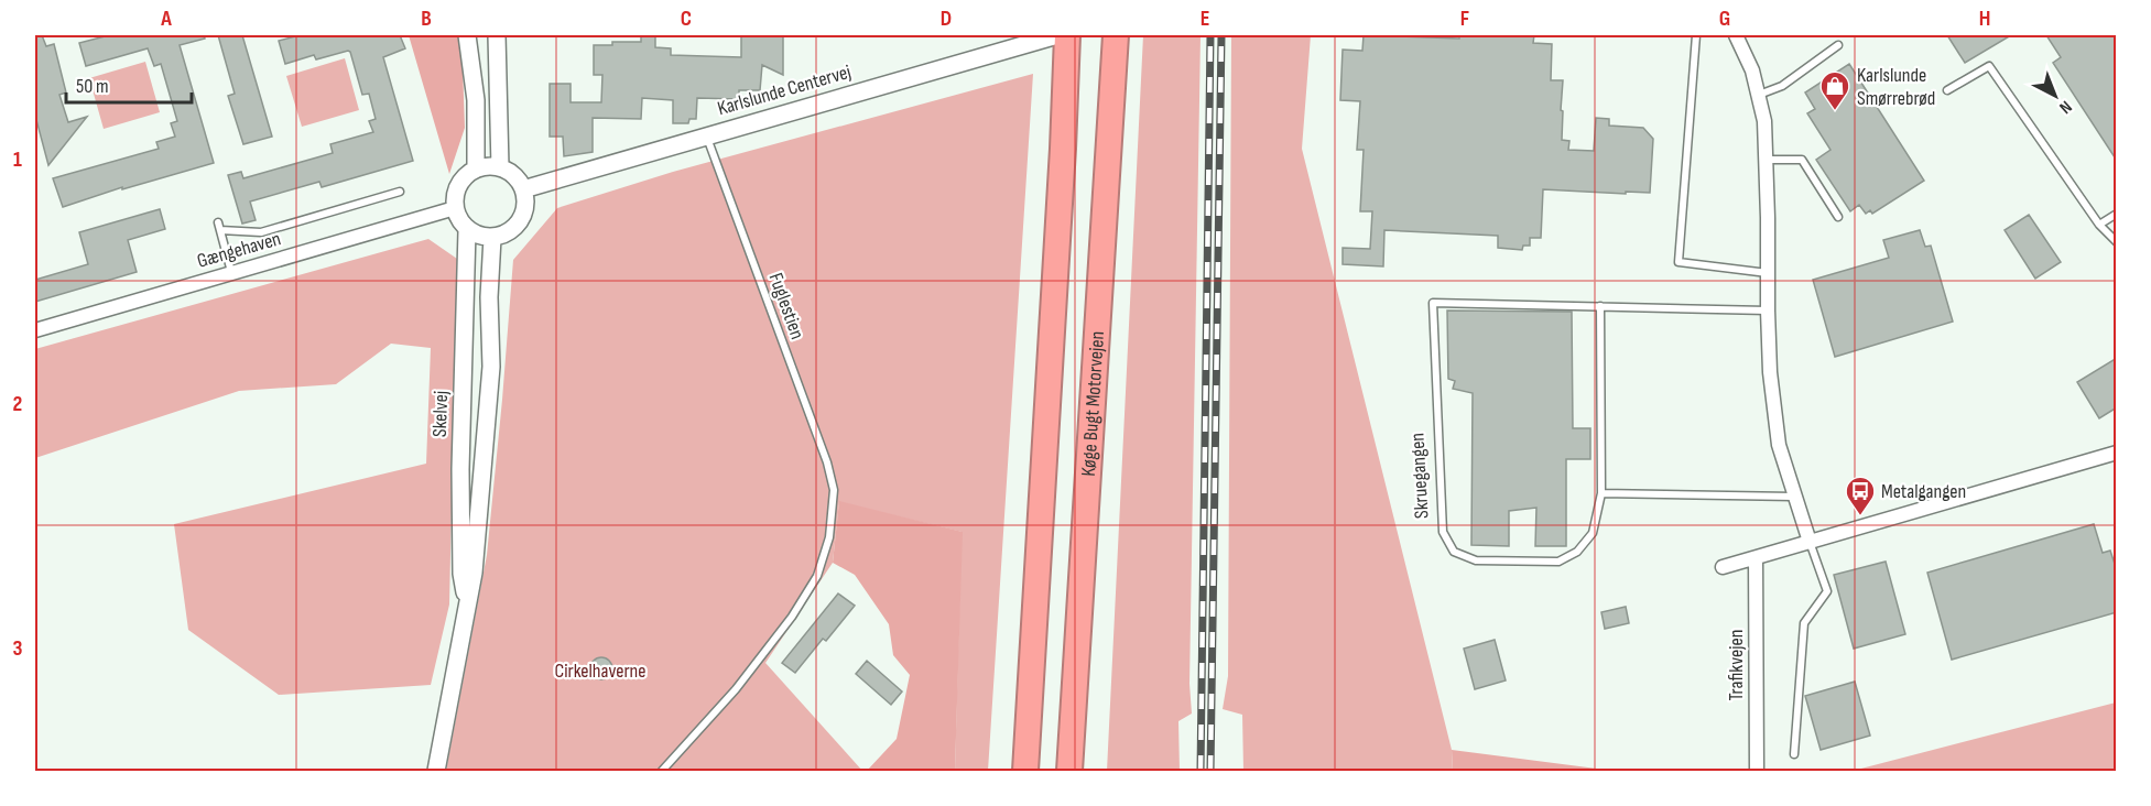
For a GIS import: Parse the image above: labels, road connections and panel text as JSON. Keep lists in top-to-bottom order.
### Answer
{
  "streets": {
    "highway": ["Køge Bugt Motorvejen"],
    "street": [
      "Karlslunde Centervej",
      "Gængehaven",
      "Skelvej",
      "Trafikvejen"
    ],
    "lane": ["Fuglestien", "Skruegangen"]
  },
  "crossings": [
    ["Karlslunde Centervej", "Gængehaven"],
    ["Karlslunde Centervej", "Fuglestien"],
    ["Karlslunde Centervej", "Skelvej"],
    ["Gængehaven", "Skelvej"]
  ],
  "parks": ["Cirkelhaverne"],
  "places": {
    "shop": ["Karlslunde Smørrebrød"],
    "bus stop": ["Metalgangen"]
  },
  "scale_bar": "50 m",
  "north": "bottom right",
  "grid": {
    "columns": [
      "A",
      "B",
      "C",
      "D",
      "E",
      "F",
      "G",
      "H"
    ],
    "rows": ["1", "2", "3"]
  }
}
